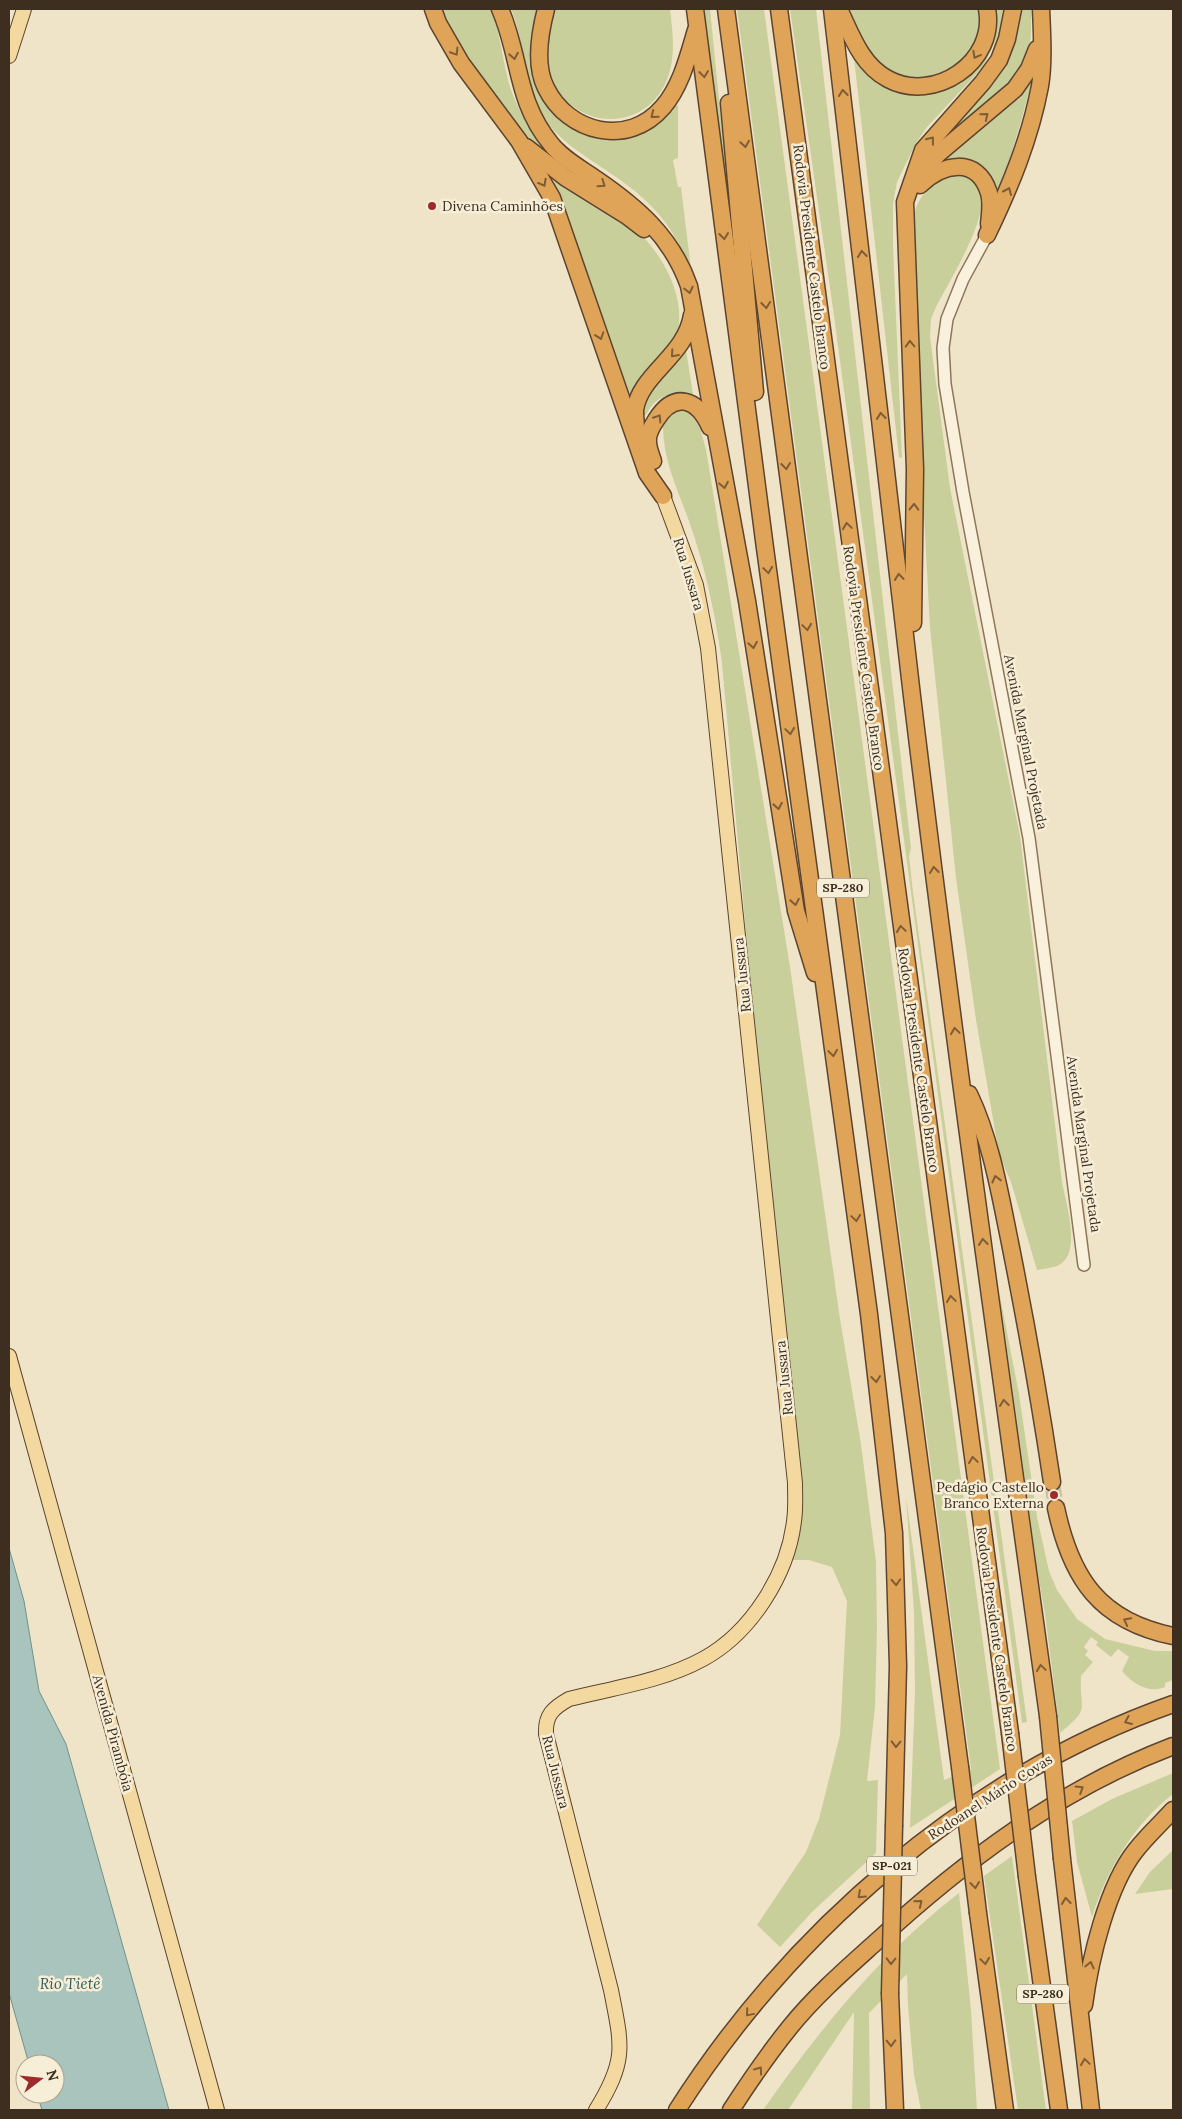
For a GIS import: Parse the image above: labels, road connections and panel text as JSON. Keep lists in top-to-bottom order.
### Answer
{
  "streets": {
    "highway": [
      "Rodovia Presidente Castelo Branco",
      "SP-280",
      "Rodoanel Mário Covas",
      "SP-021"
    ],
    "main road": ["Rua Jussara", "Avenida Pirambóia"],
    "street": ["Avenida Marginal Projetada"]
  },
  "water": ["Rio Tietê"],
  "places": ["Divena Caminhões", "Pedágio Castello Branco Externa"],
  "north": "right"
}
